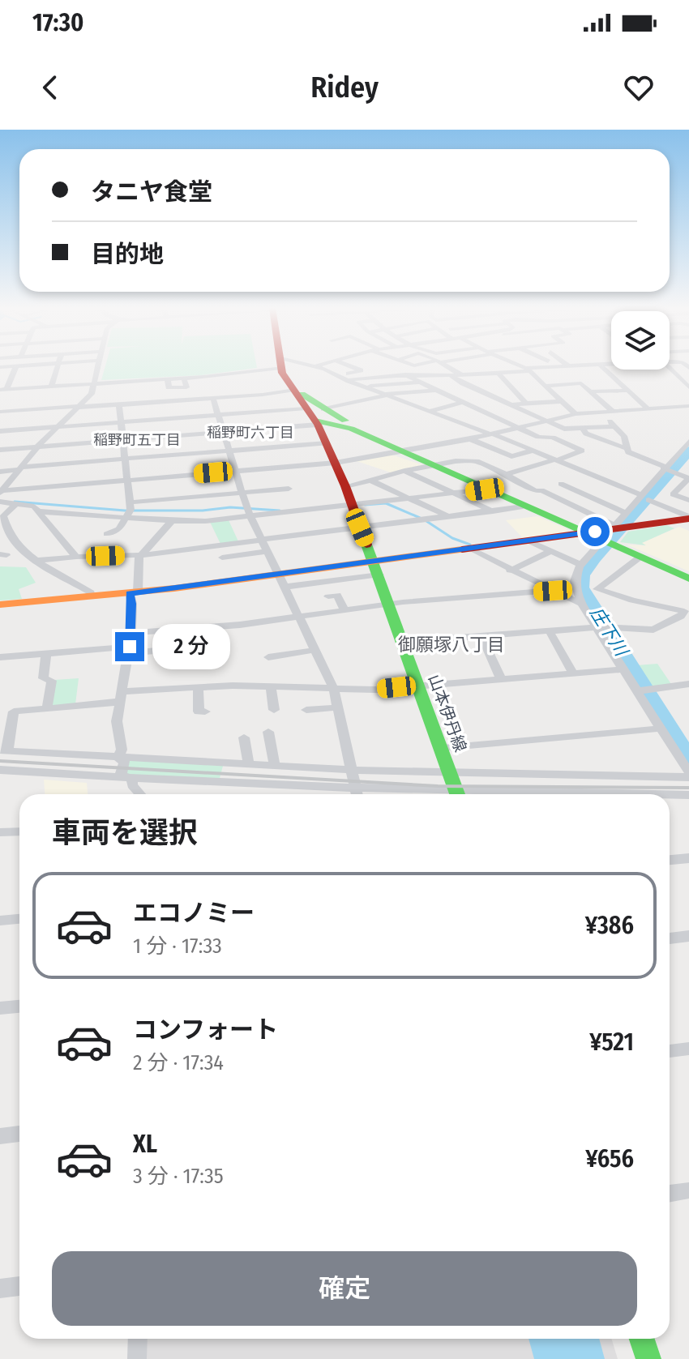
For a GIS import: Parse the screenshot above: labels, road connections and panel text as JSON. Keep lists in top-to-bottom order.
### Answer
{
  "streets": {
    "main road": ["山本伊丹線"]
  },
  "districts": ["稲野町六丁目", "稲野町五丁目", "御願塚八丁目"],
  "water": ["庄下川"],
  "page": {
    "status": "17:30",
    "header": "Ridey",
    "banner": ["タニヤ食堂", "目的地"],
    "bubble": "2 分",
    "heading": "車両を選択",
    "list": [
      {
        "name": "エコノミー",
        "note": "1 分 · 17:33",
        "value": "¥386"
      },
      {
        "name": "コンフォート",
        "note": "2 分 · 17:34",
        "value": "¥521"
      },
      {
        "name": "XL",
        "note": "3 分 · 17:35",
        "value": "¥656"
      }
    ],
    "buttons": "確定"
  }
}
